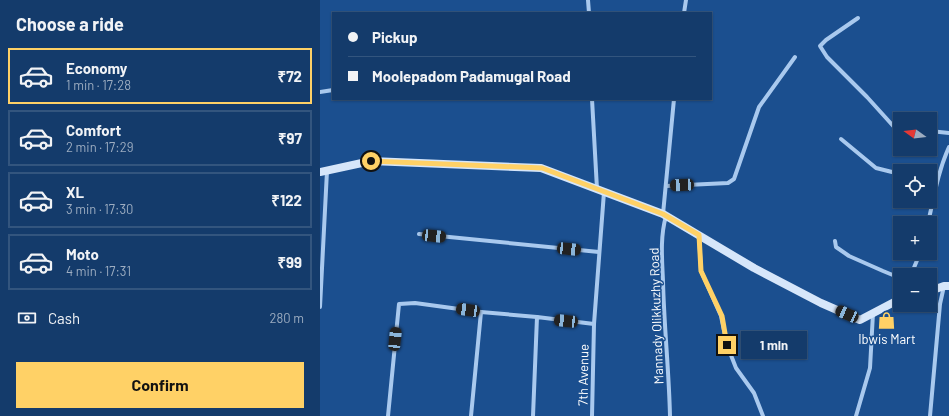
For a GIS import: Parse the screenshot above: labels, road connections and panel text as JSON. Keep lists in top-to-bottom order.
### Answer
{
  "streets": {
    "street": ["Mannady Olikkuzhy Road", "7th Avenue"]
  },
  "places": {
    "shop": ["Ibwis Mart"]
  },
  "north": "left",
  "page": {
    "heading": "Choose a ride",
    "banner": ["Pickup", "Moolepadom Padamugal Road"],
    "list": [
      {
        "name": "Economy",
        "note": "1 min · 17:28",
        "value": "₹72"
      },
      {
        "name": "Comfort",
        "note": "2 min · 17:29",
        "value": "₹97"
      },
      {
        "name": "XL",
        "note": "3 min · 17:30",
        "value": "₹122"
      },
      {
        "name": "Moto",
        "note": "4 min · 17:31",
        "value": "₹99"
      }
    ],
    "map_buttons": ["+", "−"],
    "pay": ["Cash", "280 m"],
    "bubble": "1 min",
    "buttons": "Confirm"
  }
}
